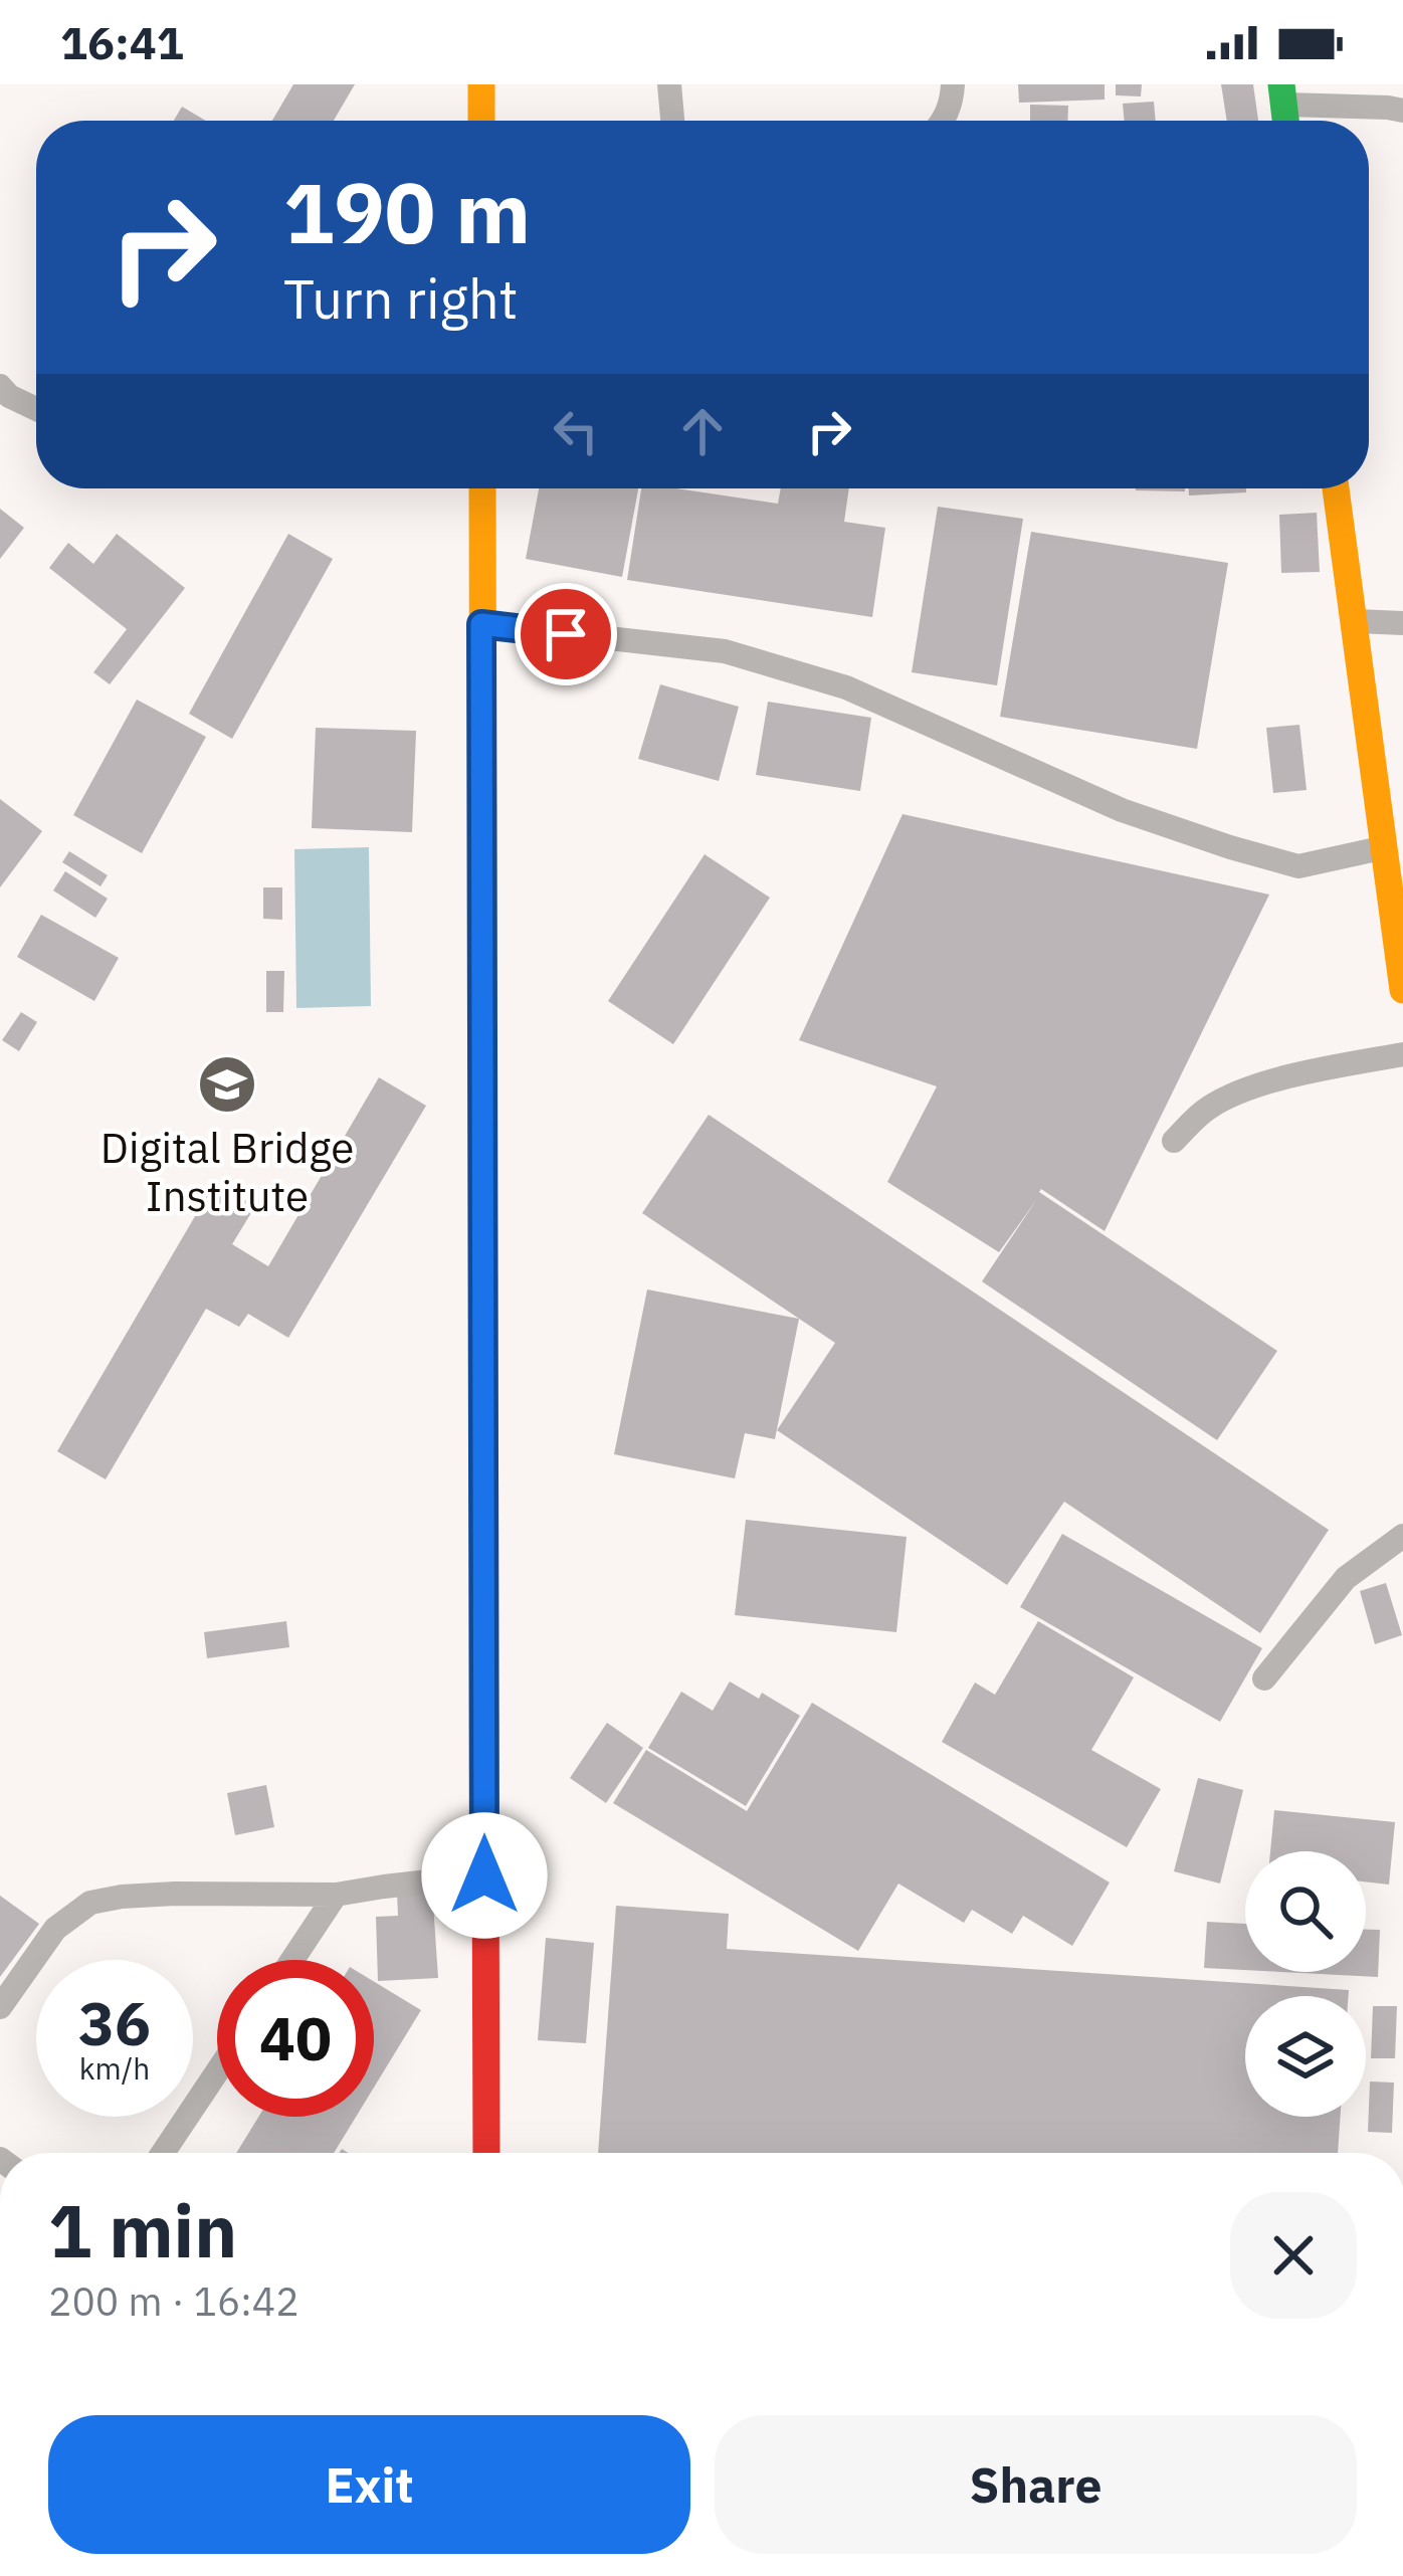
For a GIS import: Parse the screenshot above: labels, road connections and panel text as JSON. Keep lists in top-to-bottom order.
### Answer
{
  "places": {
    "school or university": ["Digital Bridge Institute"]
  },
  "page": {
    "status": "16:41",
    "turn": ["190 m", "Turn right"],
    "speed": "36 km/h",
    "limit": "40",
    "heading": ["1 min", "200 m · 16:42"],
    "buttons": ["Exit", "Share"]
  }
}
